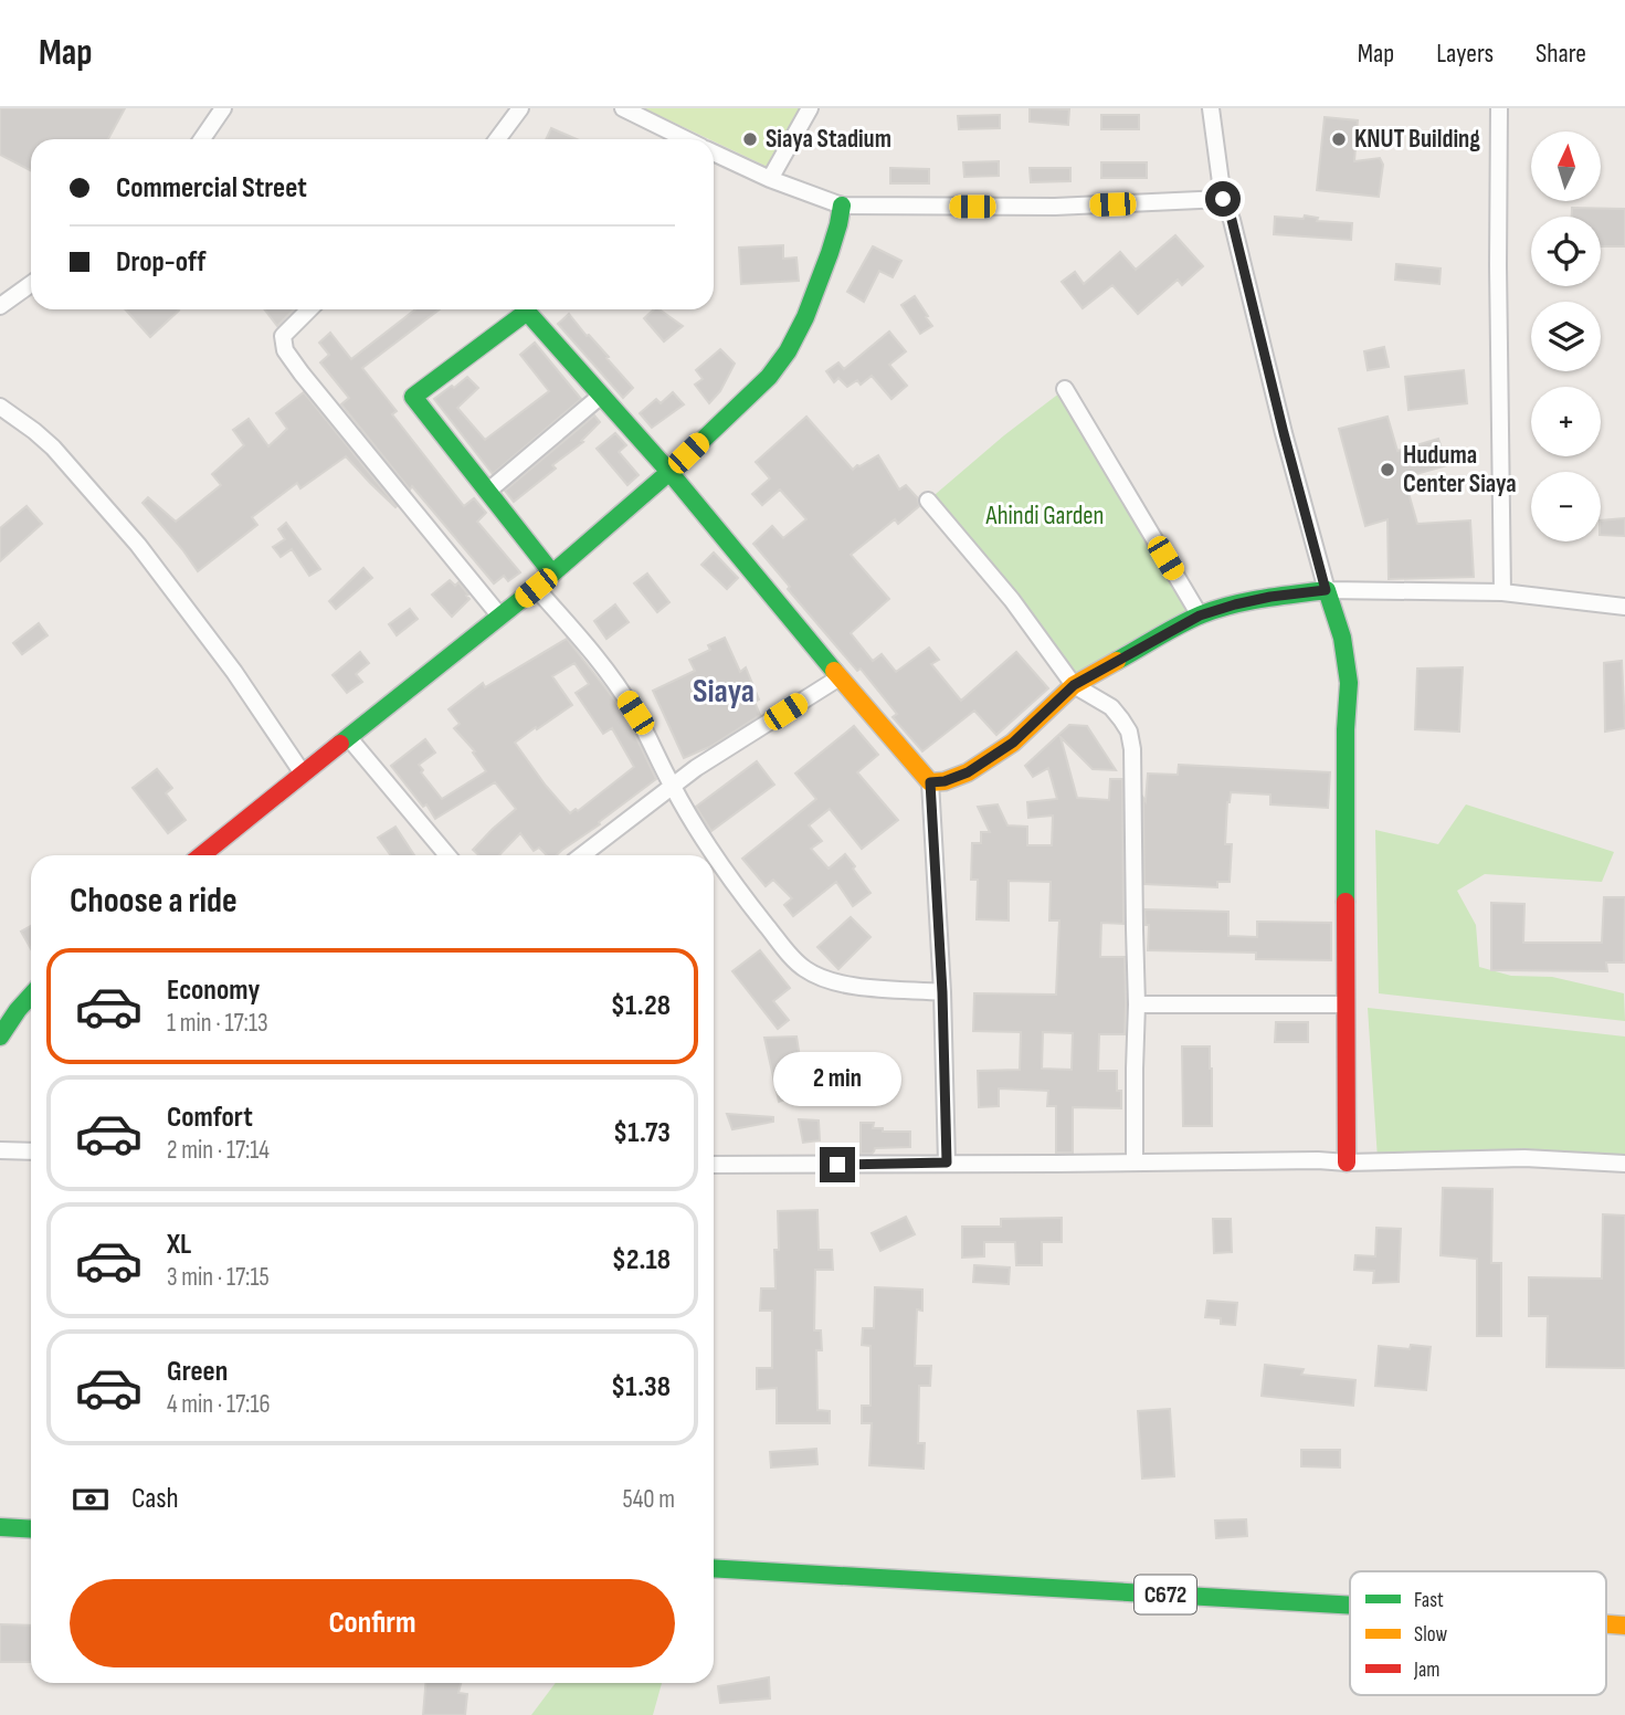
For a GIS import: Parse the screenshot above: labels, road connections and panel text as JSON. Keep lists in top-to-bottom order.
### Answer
{
  "streets": {
    "street": ["C672"]
  },
  "districts": ["Siaya"],
  "parks": ["Ahindi Garden"],
  "places": ["Siaya Stadium", "KNUT Building", "Huduma Center Siaya"],
  "legend": ["Fast", "Slow", "Jam"],
  "north": "top",
  "page": {
    "header": "Map",
    "nav": ["Map", "Layers", "Share"],
    "map_buttons": ["+", "−"],
    "banner": ["Commercial Street", "Drop-off"],
    "heading": "Choose a ride",
    "list": [
      {
        "name": "Economy",
        "note": "1 min · 17:13",
        "value": "$1.28"
      },
      {
        "name": "Comfort",
        "note": "2 min · 17:14",
        "value": "$1.73"
      },
      {
        "name": "XL",
        "note": "3 min · 17:15",
        "value": "$2.18"
      },
      {
        "name": "Green",
        "note": "4 min · 17:16",
        "value": "$1.38"
      }
    ],
    "bubble": "2 min",
    "pay": ["Cash", "540 m"],
    "buttons": "Confirm"
  }
}
